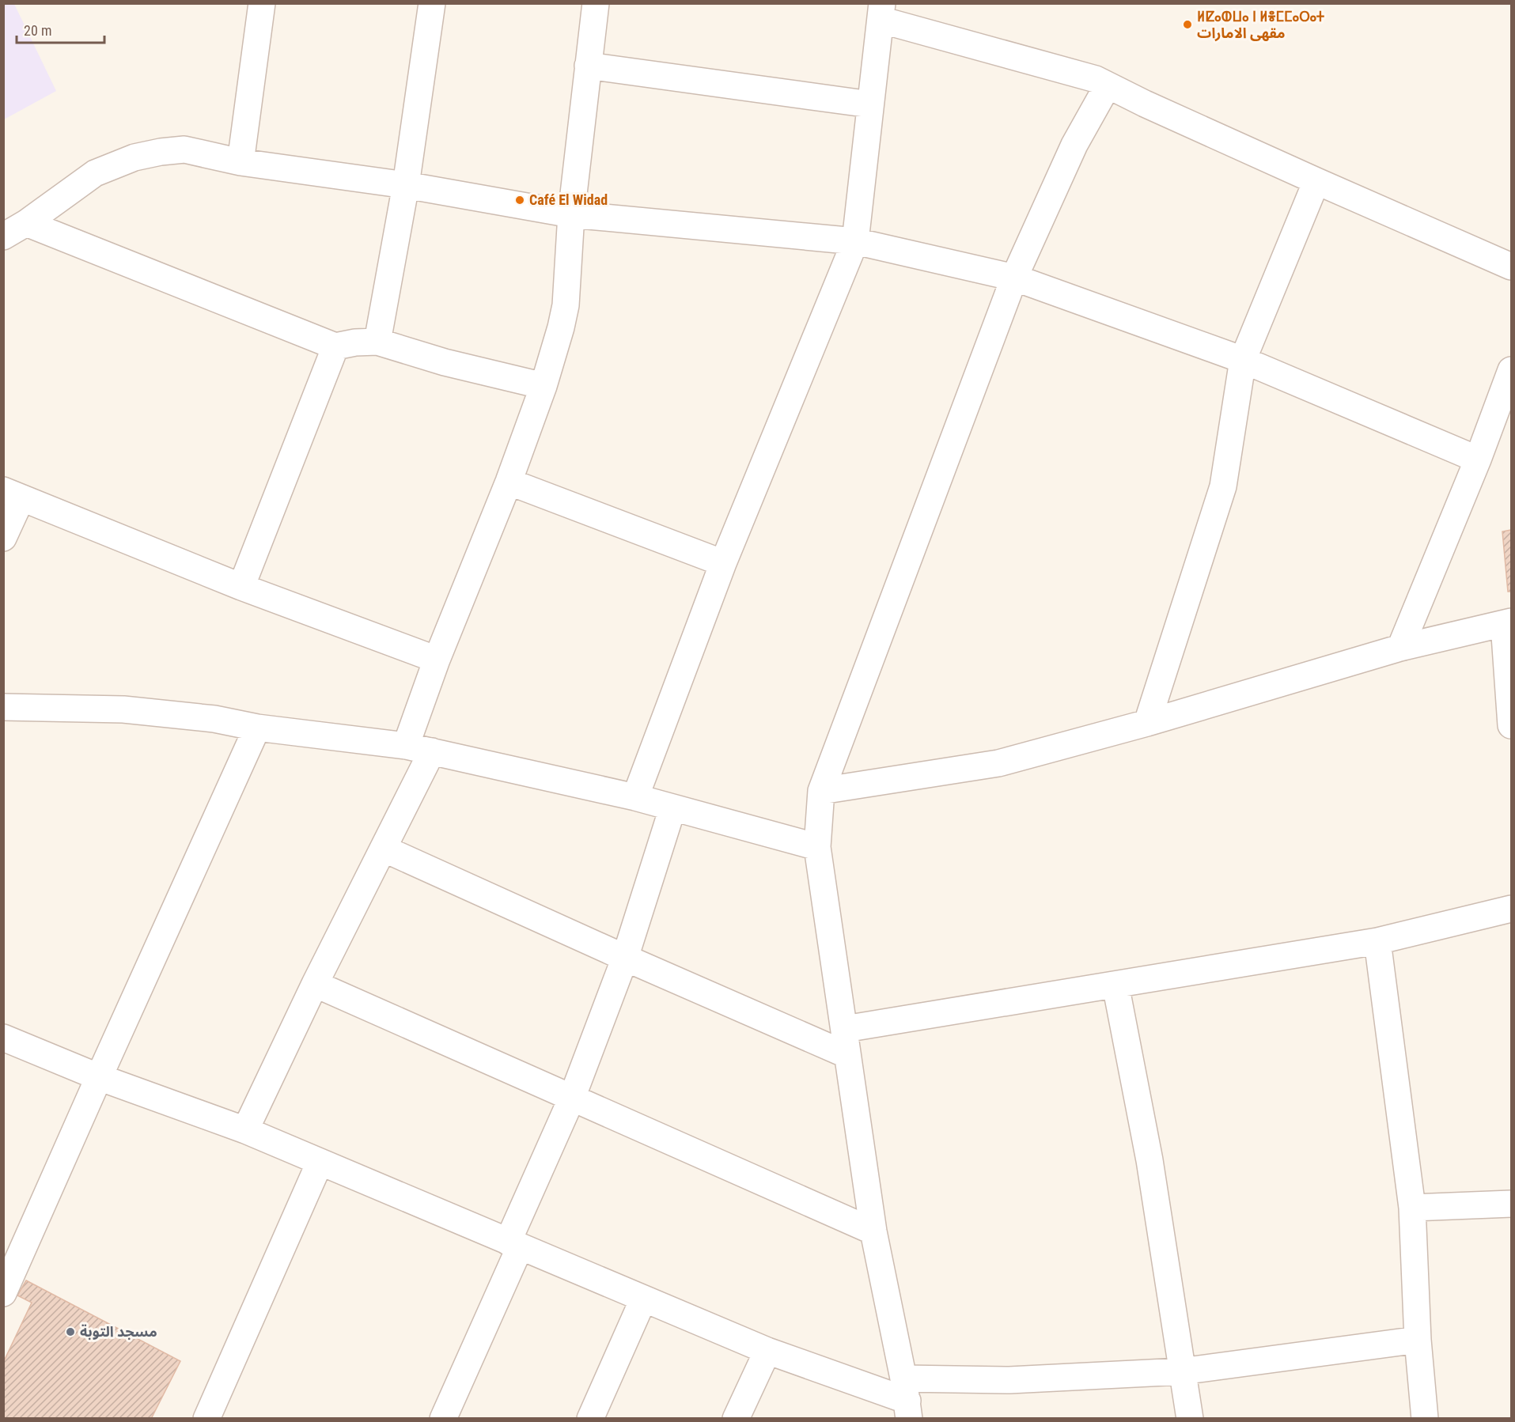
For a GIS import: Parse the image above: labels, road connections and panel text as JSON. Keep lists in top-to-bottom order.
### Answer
{
  "places": ["ⵍⵇⴰⵀⵡⴰ ⵏ ⵍⴻⵎⵎⴰⵔⴰⵜ مقهى الامارات", "Café El Widad", "مسجد التوبة"],
  "scale_bar": "20 m"
}
